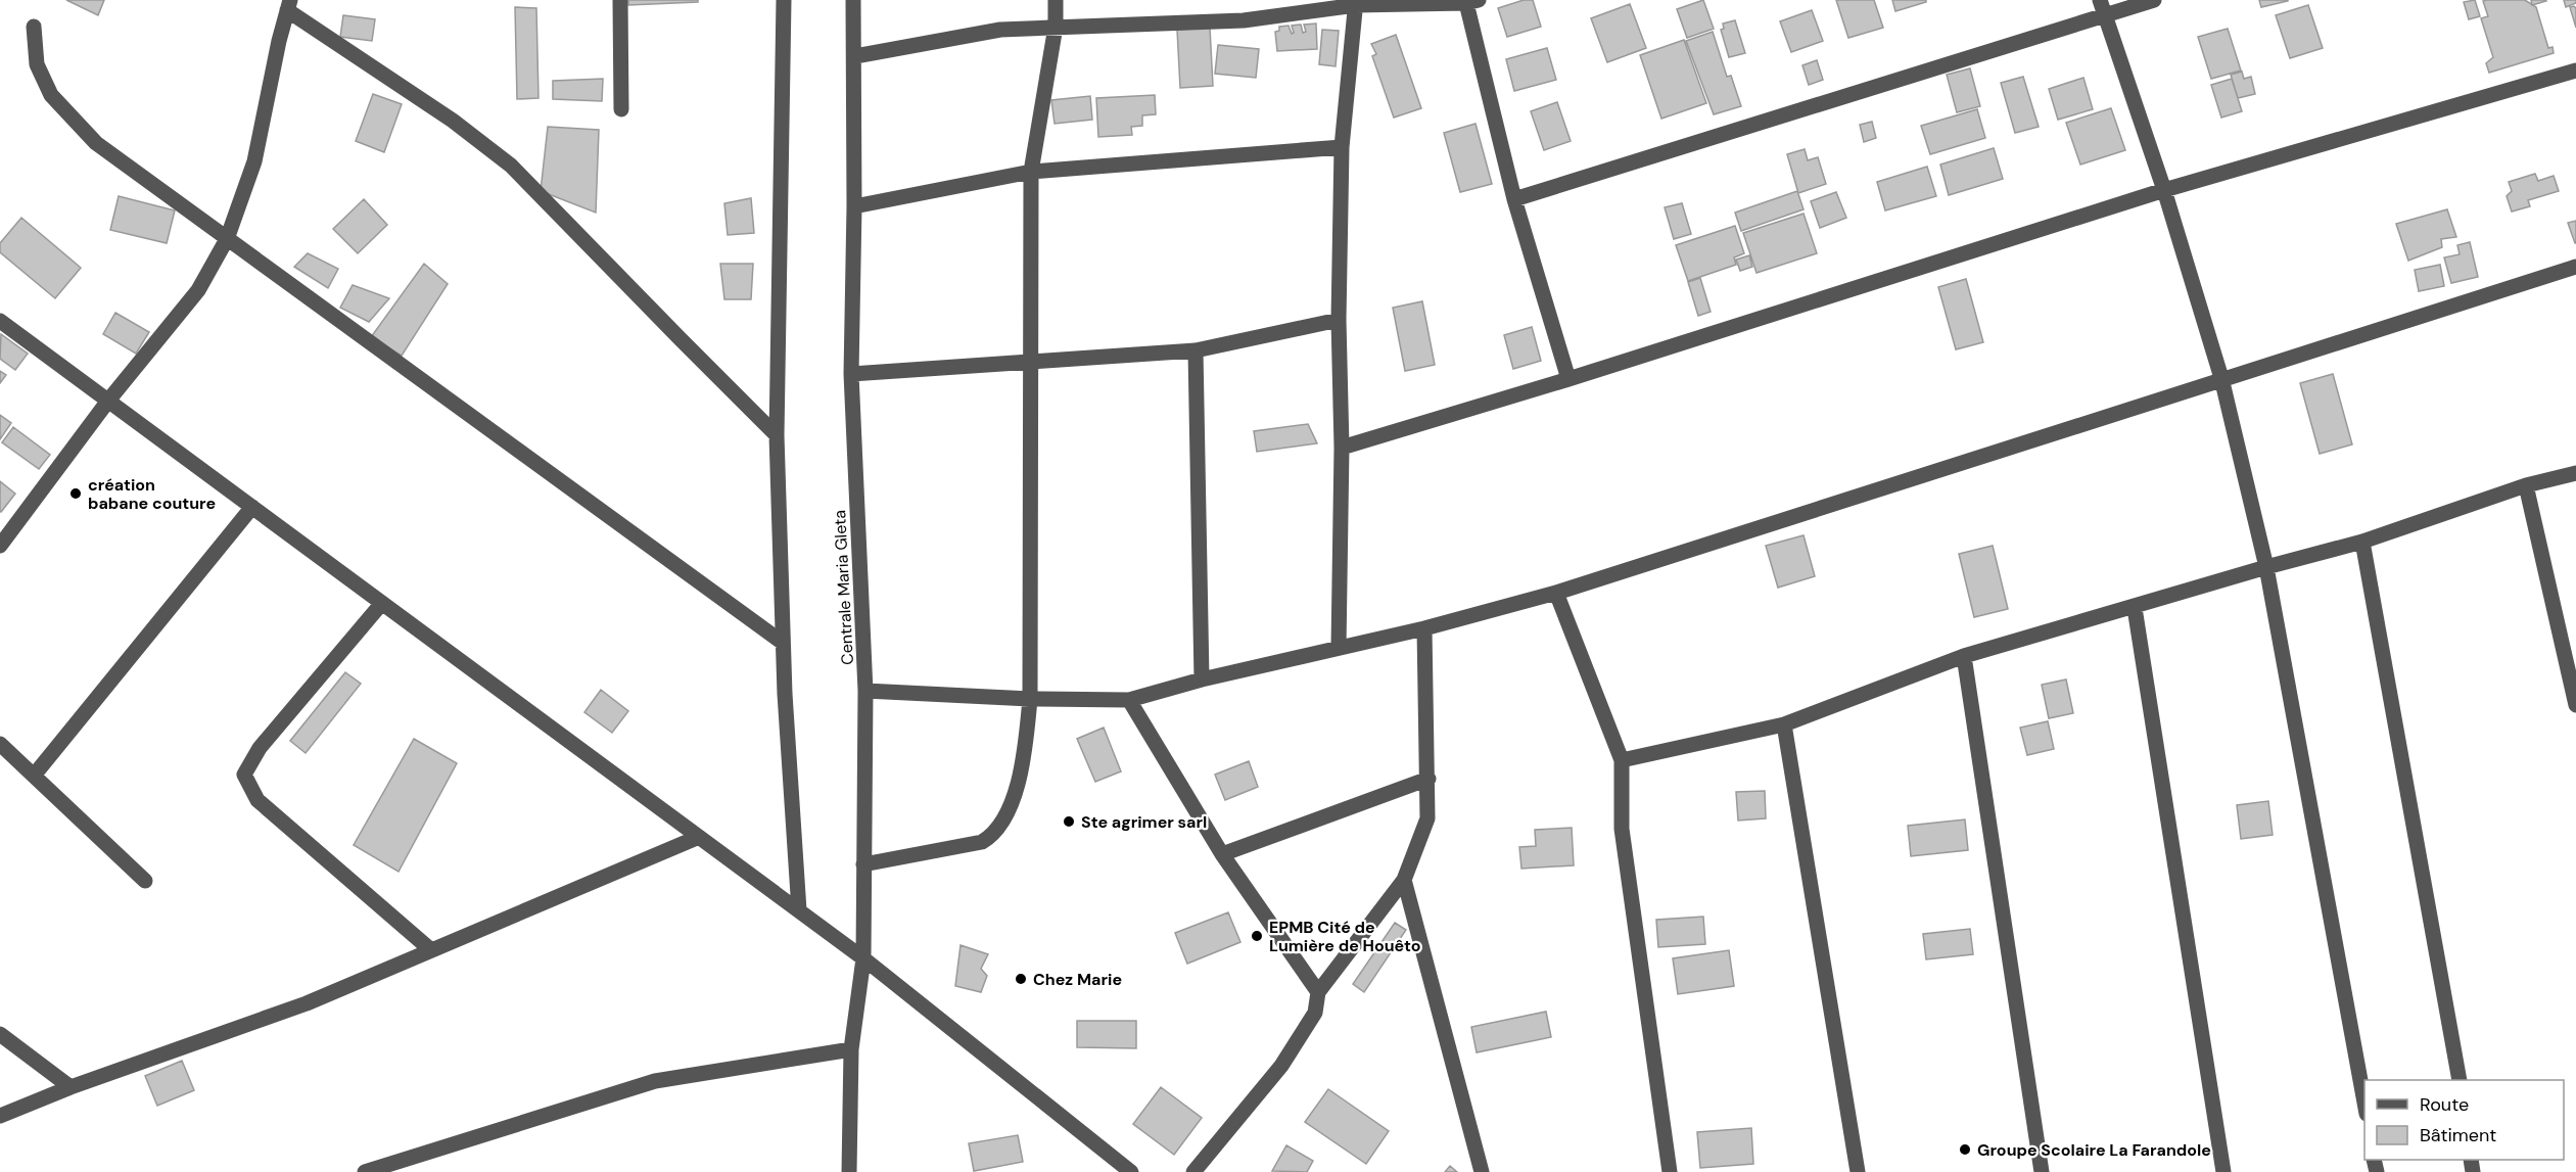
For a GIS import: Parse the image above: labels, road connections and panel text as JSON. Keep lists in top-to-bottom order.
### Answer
{
  "streets": {
    "street": ["Centrale Maria Gleta"]
  },
  "places": [
    "création babane couture",
    "Ste agrimer sarl",
    "EPMB Cité de Lumière de Houêto",
    "Chez Marie",
    "Groupe Scolaire La Farandole"
  ],
  "legend": ["Route", "Bâtiment"]
}
